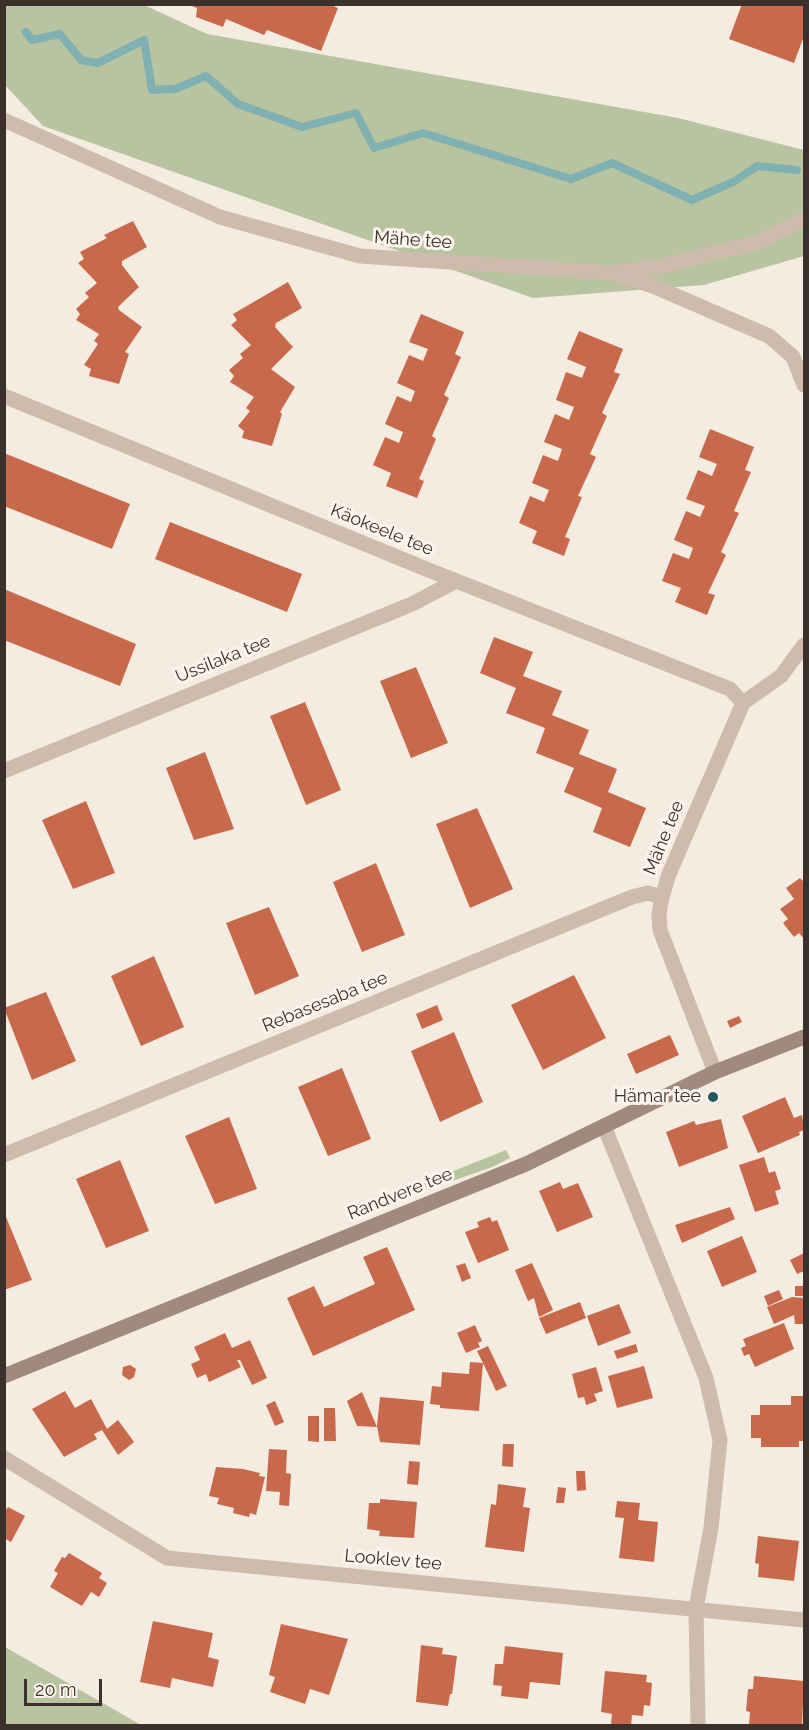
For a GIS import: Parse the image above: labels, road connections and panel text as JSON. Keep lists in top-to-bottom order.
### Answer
{
  "streets": {
    "main road": ["Randvere tee"],
    "street": [
      "Mähe tee",
      "Käokeele tee",
      "Ussilaka tee",
      "Rebasesaba tee",
      "Looklev tee"
    ]
  },
  "crossings": [
    ["Mähe tee", "Käokeele tee"],
    ["Mähe tee", "Rebasesaba tee"],
    ["Mähe tee", "Randvere tee"],
    ["Käokeele tee", "Ussilaka tee"]
  ],
  "places": ["Hämar tee"],
  "scale_bar": "20 m"
}
